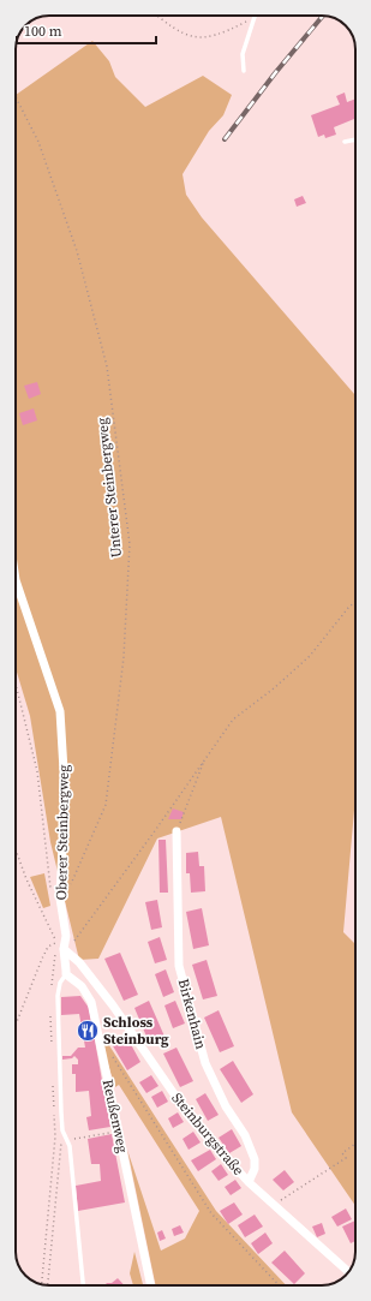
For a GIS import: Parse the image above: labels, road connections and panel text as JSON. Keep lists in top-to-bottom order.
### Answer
{
  "streets": {
    "street": [
      "Oberer Steinbergweg",
      "Birkenhain",
      "Reußenweg",
      "Steinburgstraße"
    ],
    "path": ["Unterer Steinbergweg"]
  },
  "crossings": [
    ["Unterer Steinbergweg", "Oberer Steinbergweg"],
    ["Oberer Steinbergweg", "Steinburgstraße"],
    ["Birkenhain", "Steinburgstraße"]
  ],
  "places": {
    "restaurant": ["Schloss Steinburg"]
  },
  "scale_bar": "100 m"
}
